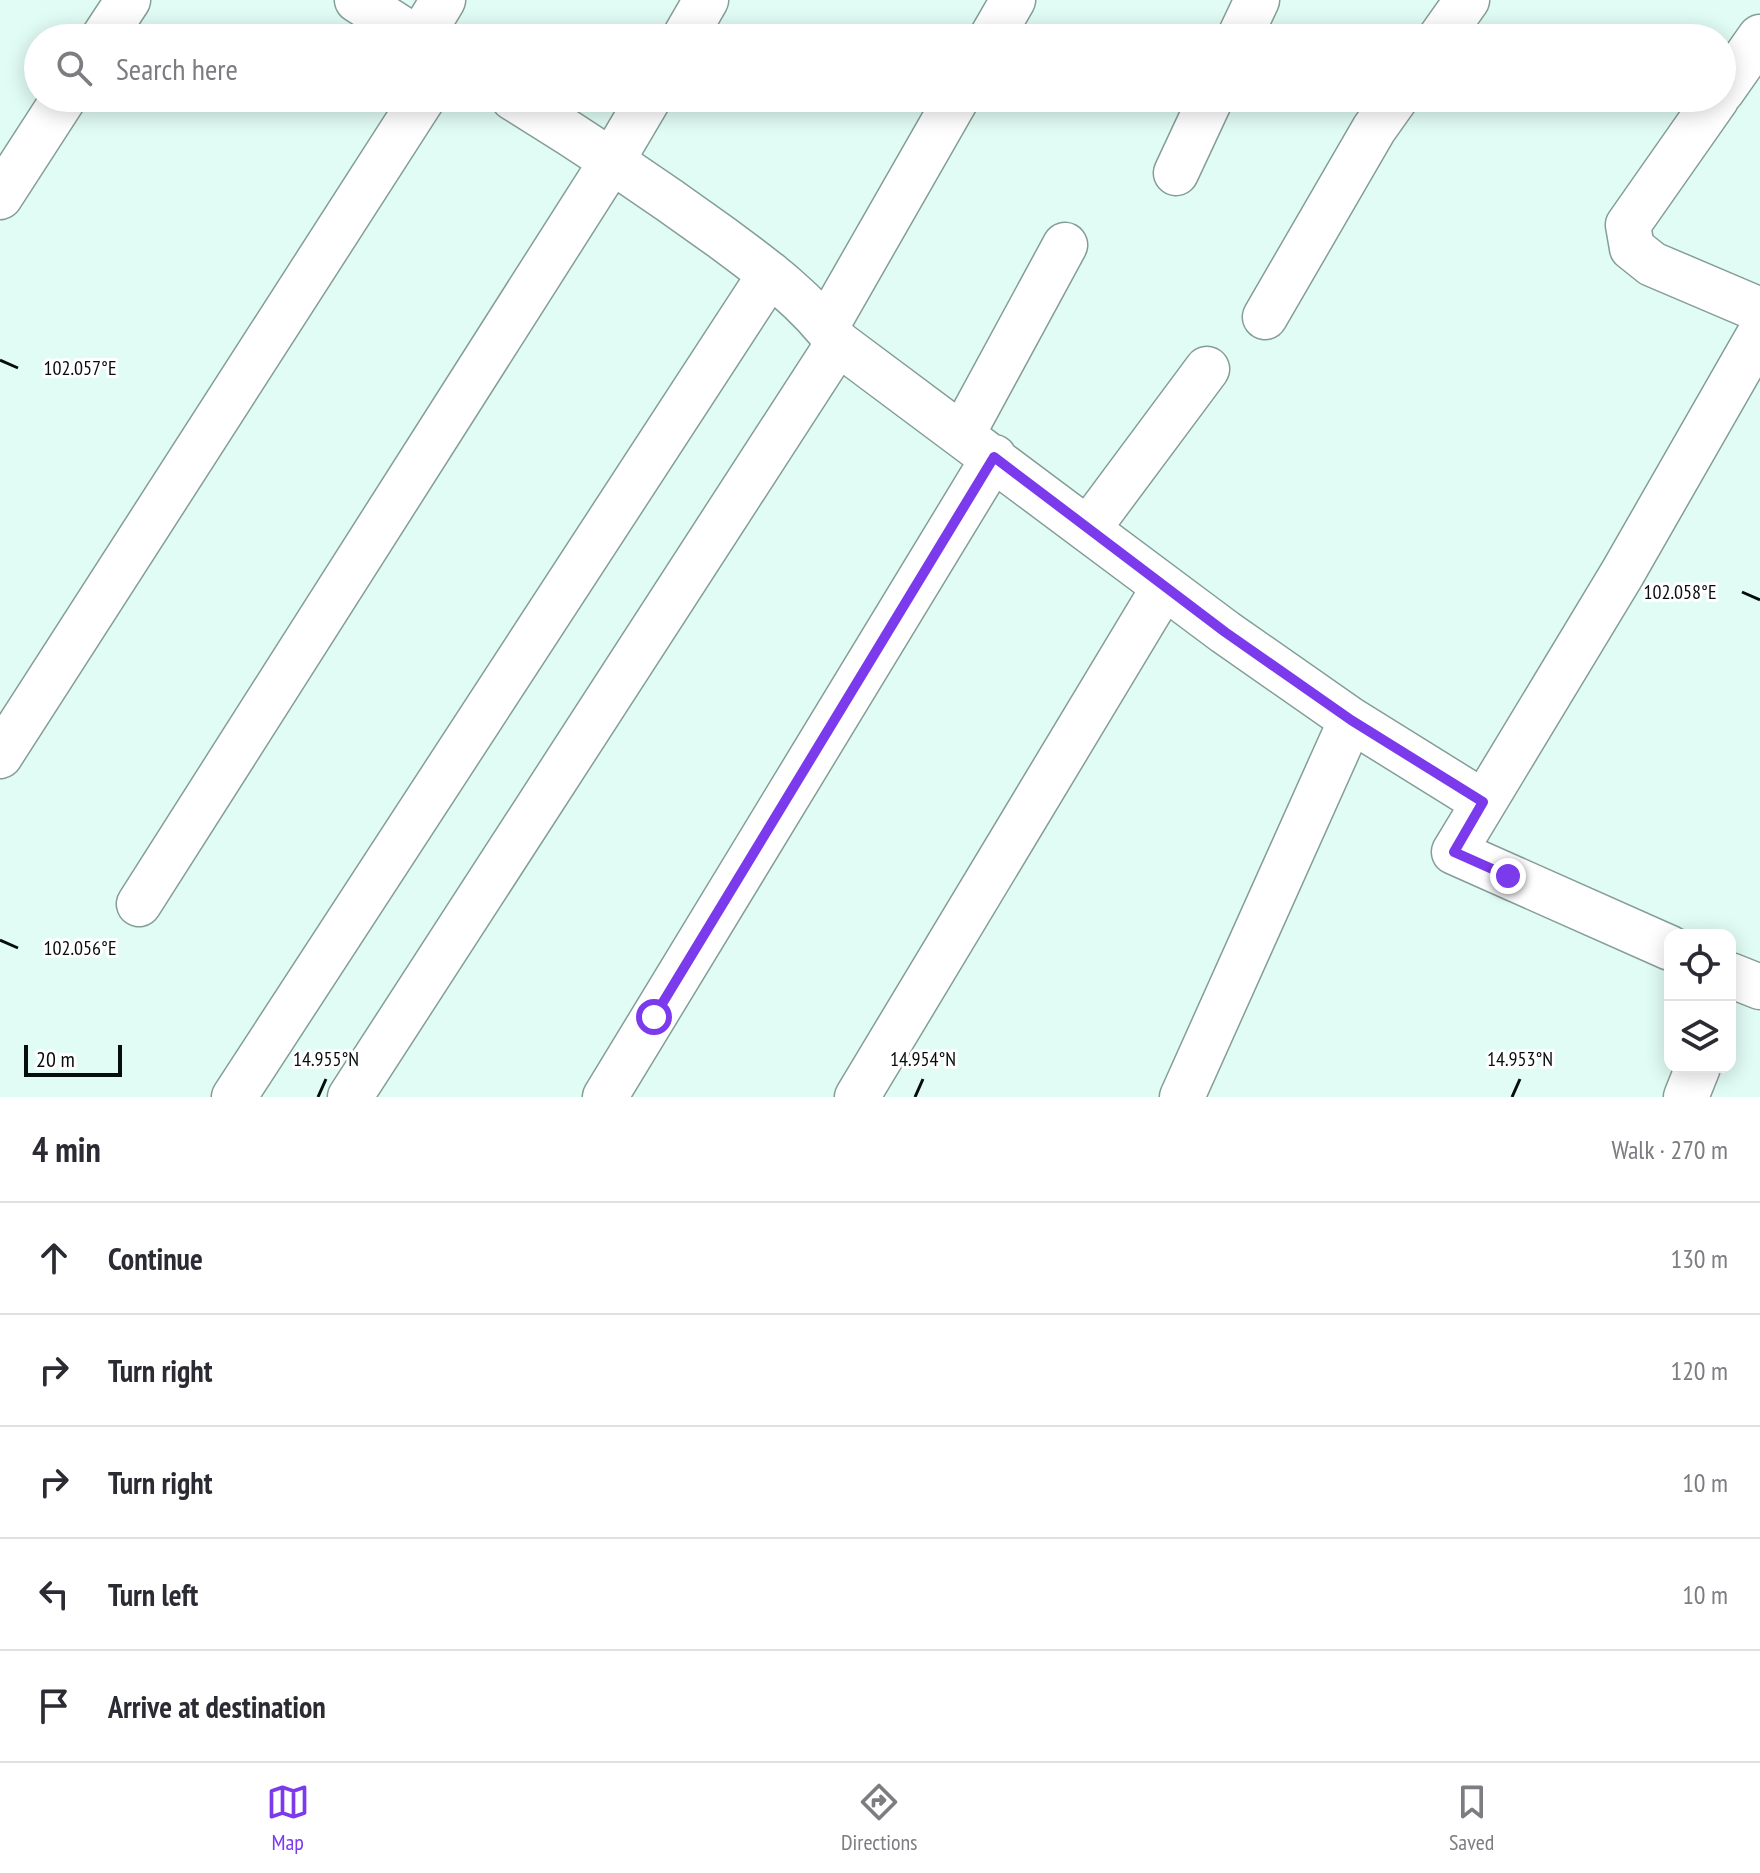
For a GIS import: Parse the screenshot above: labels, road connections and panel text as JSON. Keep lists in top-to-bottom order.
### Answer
{
  "scale_bar": "20 m",
  "page": {
    "search": "Search here",
    "scale": "20 m",
    "heading": ["4 min", "Walk · 270 m"],
    "list": [
      ["Continue", "130 m"],
      ["Turn right", "120 m"],
      ["Turn right", "10 m"],
      ["Turn left", "10 m"],
      "Arrive at destination"
    ],
    "nav": ["Map", "Directions", "Saved"]
  },
  "coordinates": [
    "102.057°E",
    "102.058°E",
    "102.056°E",
    "14.955°N",
    "14.954°N",
    "14.953°N"
  ]
}
